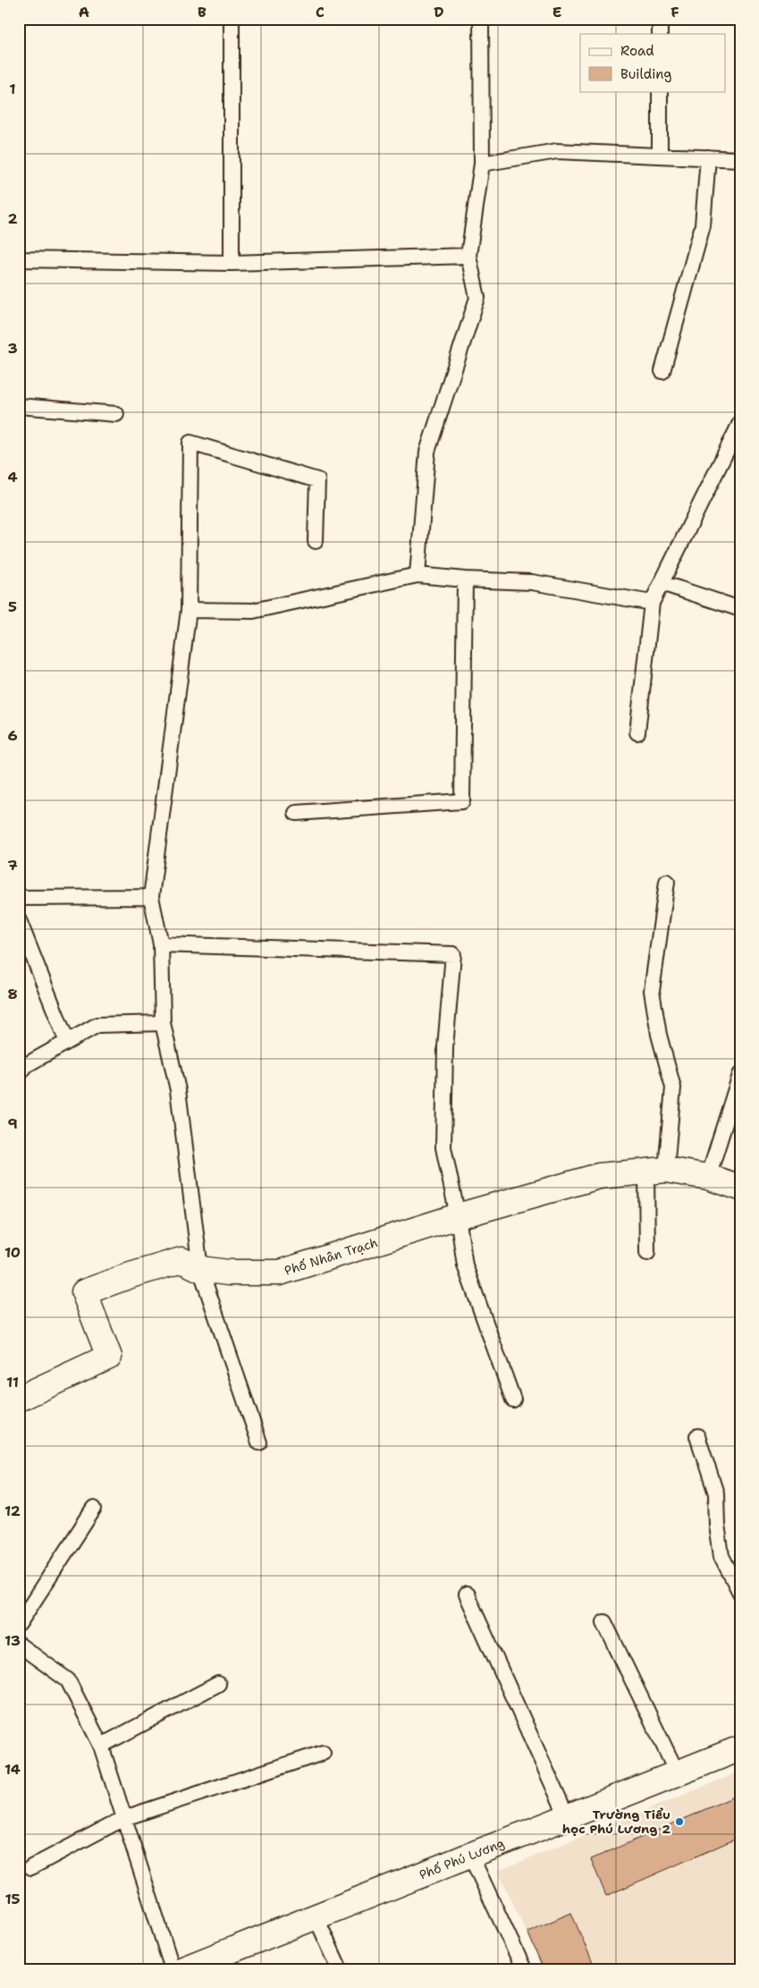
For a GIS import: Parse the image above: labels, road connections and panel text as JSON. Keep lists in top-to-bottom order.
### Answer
{
  "streets": {
    "street": ["Phố Nhân Trạch", "Phố Phú Lương"]
  },
  "places": ["Trường Tiểu học Phú Lương 2"],
  "legend": ["Road", "Building"],
  "grid": {
    "columns": [
      "A",
      "B",
      "C",
      "D",
      "E",
      "F"
    ],
    "rows": [
      "1",
      "2",
      "3",
      "4",
      "5",
      "6",
      "7",
      "8",
      "9",
      "10",
      "11",
      "12",
      "13",
      "14",
      "15"
    ]
  }
}
